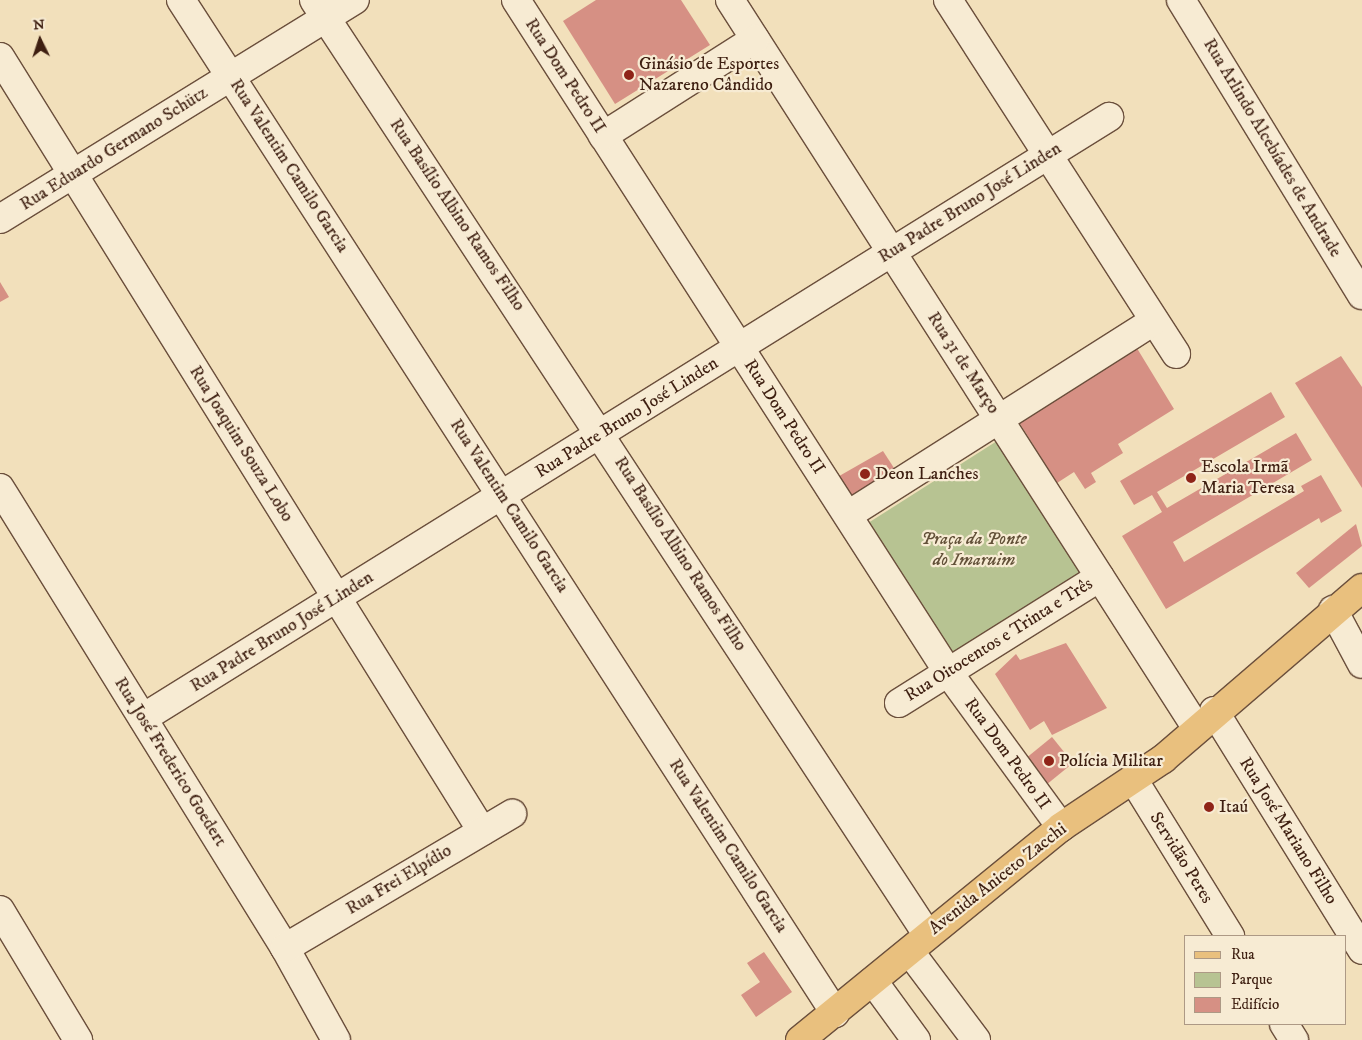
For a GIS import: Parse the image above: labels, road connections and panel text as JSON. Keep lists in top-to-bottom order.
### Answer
{
  "streets": {
    "main road": ["Avenida Aniceto Zacchi"],
    "street": [
      "Rua Dom Pedro II",
      "Rua Arlindo Alcebíades de Andrade",
      "Rua Eduardo Germano Schütz",
      "Rua Valentim Camilo Garcia",
      "Rua Padre Bruno José Linden",
      "Rua Basílio Albino Ramos Filho",
      "Rua 31 de Março",
      "Rua Joaquim Souza Lobo",
      "Rua Oitocentos e Trinta e Três",
      "Rua José Frederico Goedert",
      "Rua José Mariano Filho",
      "Servidão Peres",
      "Rua Frei Elpídio"
    ]
  },
  "crossings": [
    ["Rua Dom Pedro II", "Rua Padre Bruno José Linden"],
    ["Rua Dom Pedro II", "Rua Oitocentos e Trinta e Três"],
    ["Rua Dom Pedro II", "Avenida Aniceto Zacchi"],
    ["Rua Eduardo Germano Schütz", "Rua Valentim Camilo Garcia"],
    ["Rua Eduardo Germano Schütz", "Rua Basílio Albino Ramos Filho"],
    ["Rua Eduardo Germano Schütz", "Rua Joaquim Souza Lobo"],
    ["Rua Valentim Camilo Garcia", "Rua Padre Bruno José Linden"],
    ["Rua Valentim Camilo Garcia", "Avenida Aniceto Zacchi"],
    ["Rua Padre Bruno José Linden", "Rua Basílio Albino Ramos Filho"],
    ["Rua Padre Bruno José Linden", "Rua 31 de Março"],
    ["Rua Padre Bruno José Linden", "Rua Joaquim Souza Lobo"],
    ["Rua Padre Bruno José Linden", "Rua José Frederico Goedert"],
    ["Rua Basílio Albino Ramos Filho", "Avenida Aniceto Zacchi"],
    ["Rua 31 de Março", "Rua Oitocentos e Trinta e Três"],
    ["Rua 31 de Março", "Rua José Mariano Filho"],
    ["Rua 31 de Março", "Avenida Aniceto Zacchi"],
    ["Rua Joaquim Souza Lobo", "Rua Frei Elpídio"],
    ["Rua José Frederico Goedert", "Rua Frei Elpídio"],
    ["Rua José Mariano Filho", "Avenida Aniceto Zacchi"],
    ["Servidão Peres", "Avenida Aniceto Zacchi"]
  ],
  "parks": ["Praça da Ponte do Imaruim"],
  "places": [
    "Ginásio de Esportes Nazareno Cândido",
    "Deon Lanches",
    "Escola Irmã Maria Teresa",
    "Polícia Militar",
    "Itaú"
  ],
  "legend": ["Rua", "Parque", "Edifício"],
  "north": "top"
}
